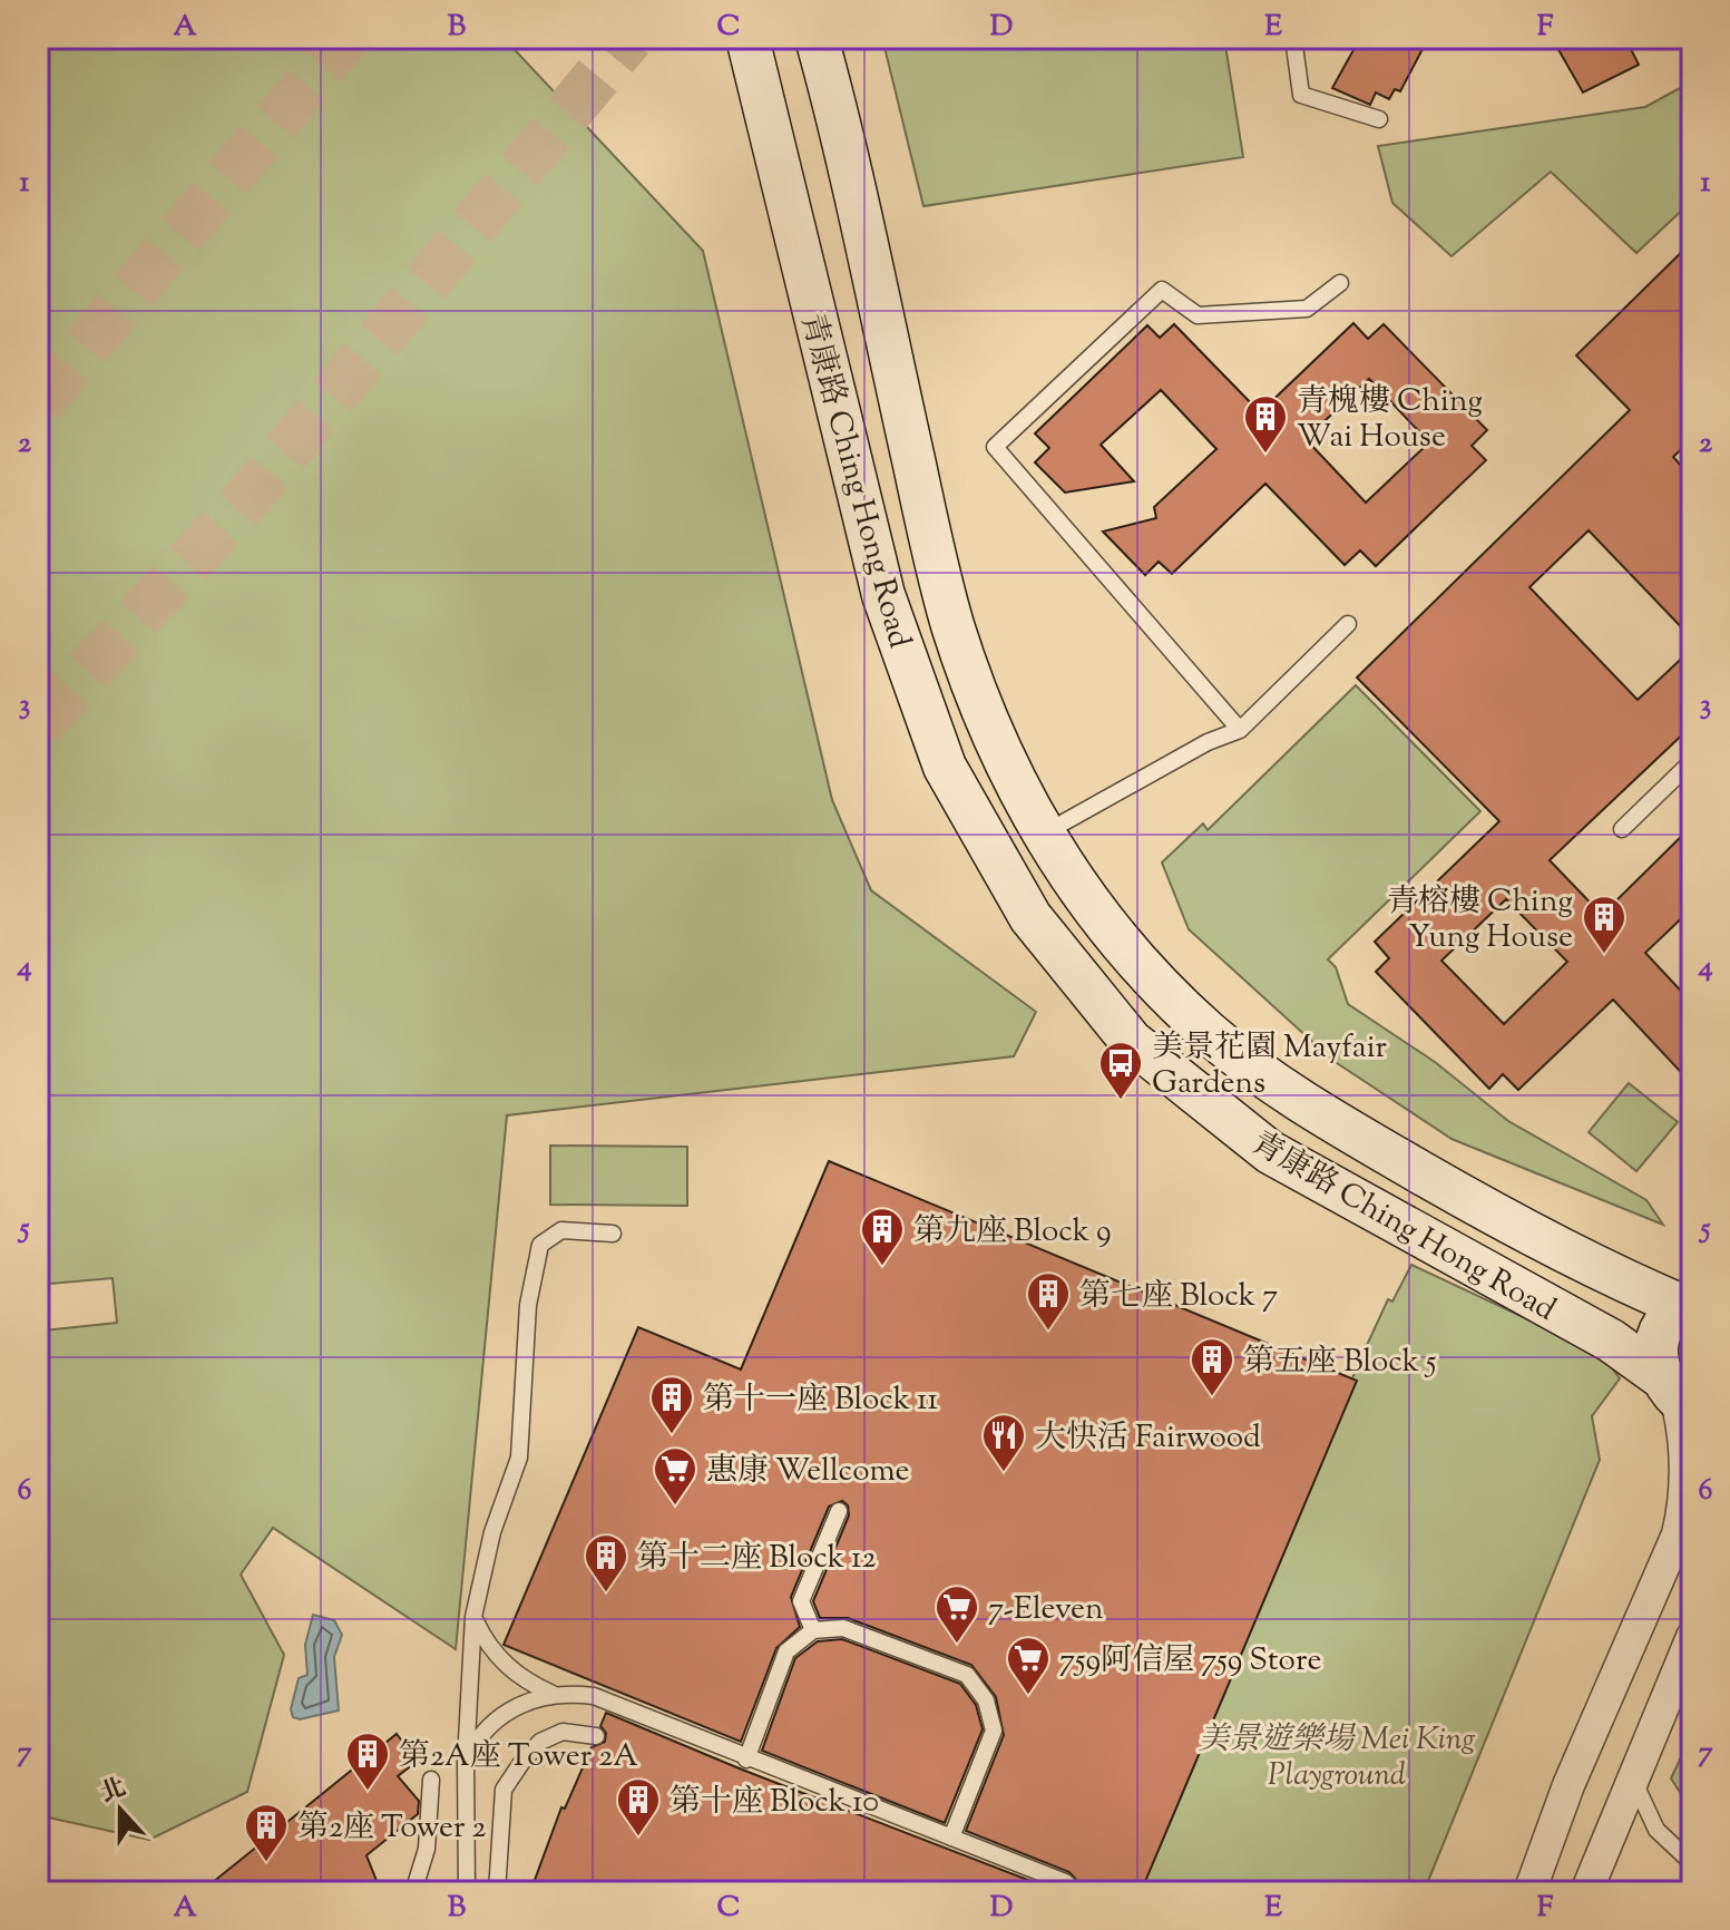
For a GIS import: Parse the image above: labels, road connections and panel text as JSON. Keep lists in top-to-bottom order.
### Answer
{
  "streets": {
    "main road": ["青康路 Ching Hong Road"]
  },
  "parks": ["美景遊樂場 Mei King Playground"],
  "places": {
    "building": [
      "青槐樓 Ching Wai House",
      "青榕樓 Ching Yung House",
      "第九座 Block 9",
      "第七座 Block 7",
      "第五座 Block 5",
      "第十一座 Block 11",
      "第十二座 Block 12",
      "第2A座 Tower 2A",
      "第十座 Block 10",
      "第2座 Tower 2"
    ],
    "bus stop": ["美景花園 Mayfair Gardens"],
    "restaurant": ["大快活 Fairwood"],
    "supermarket": ["惠康 Wellcome", "7-Eleven", "759阿信屋 759 Store"]
  },
  "north": "top",
  "grid": {
    "columns": [
      "A",
      "B",
      "C",
      "D",
      "E",
      "F"
    ],
    "rows": [
      "1",
      "2",
      "3",
      "4",
      "5",
      "6",
      "7"
    ]
  }
}
